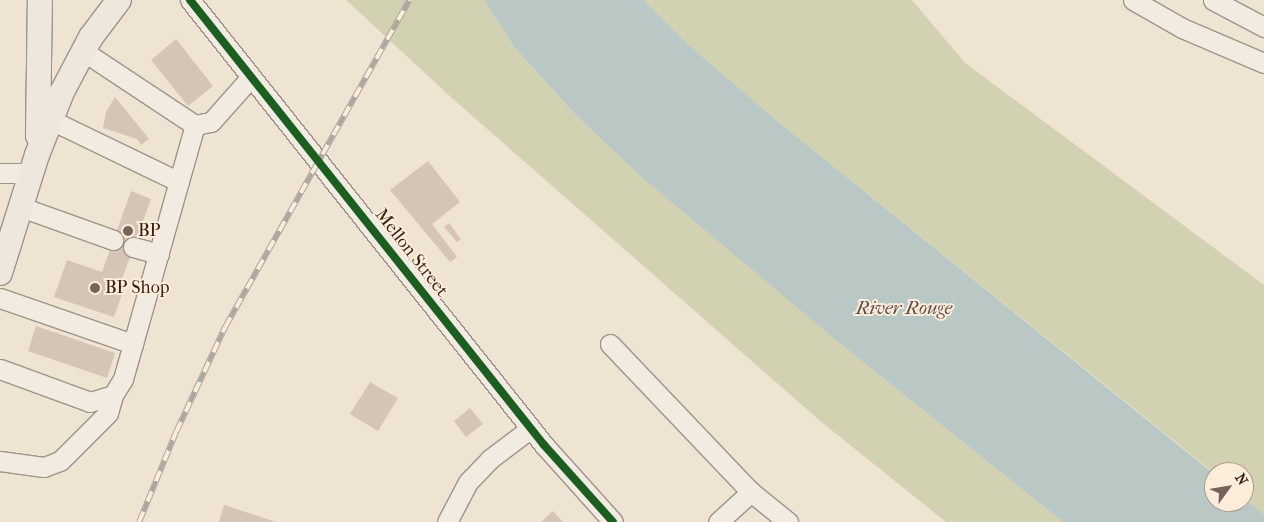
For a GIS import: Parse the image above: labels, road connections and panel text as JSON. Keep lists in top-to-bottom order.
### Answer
{
  "streets": {
    "street": ["Mellon Street"]
  },
  "water": ["River Rouge"],
  "places": ["BP", "BP Shop"],
  "north": "top right"
}
